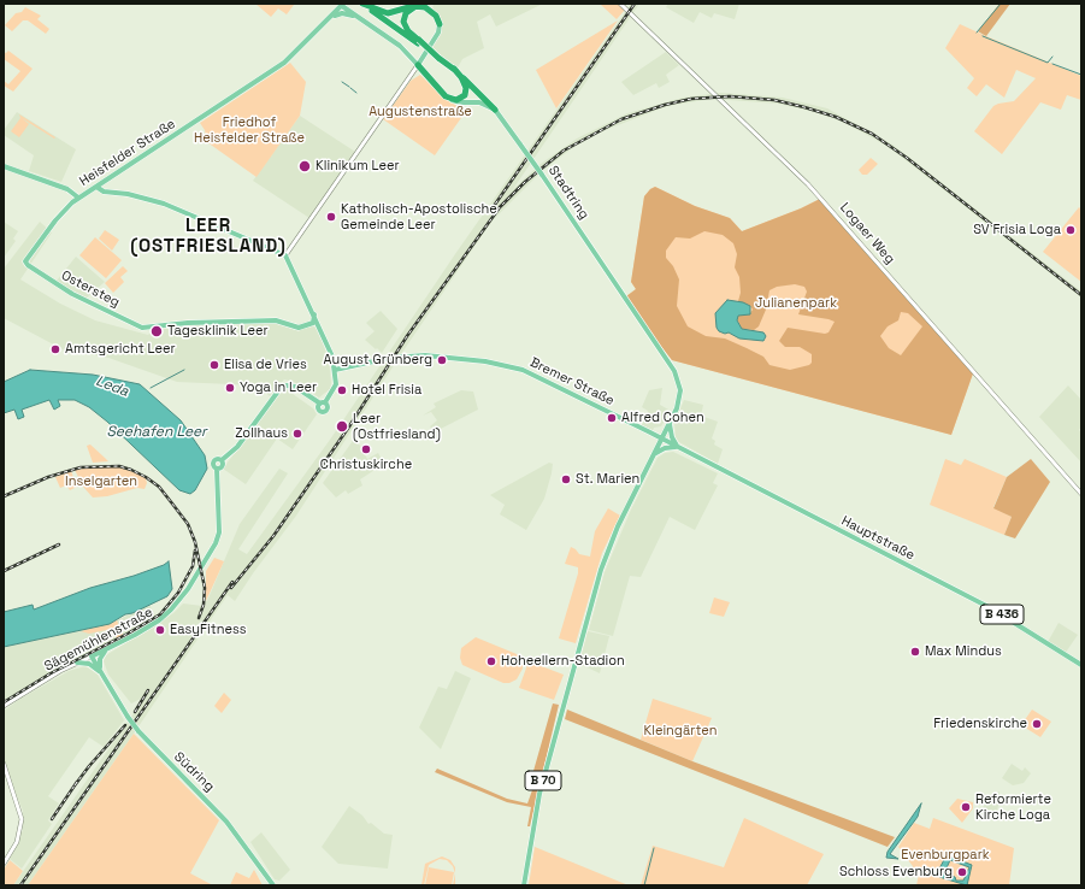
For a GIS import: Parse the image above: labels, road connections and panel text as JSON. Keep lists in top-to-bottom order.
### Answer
{
  "streets": {
    "highway": ["Stadtring", "B 70"],
    "main road": [
      "Heisfelder Straße",
      "Ostersteg",
      "Bremer Straße",
      "Hauptstraße",
      "B 436",
      "Sägemühlenstraße",
      "Südring"
    ],
    "street": ["Logaer Weg"]
  },
  "crossings": [
    ["Heisfelder Straße", "Ostersteg"],
    ["Stadtring", "Bremer Straße"],
    ["Stadtring", "Hauptstraße"],
    ["Stadtring", "B 70"],
    ["Bremer Straße", "Hauptstraße"],
    ["Bremer Straße", "Sägemühlenstraße"],
    ["Bremer Straße", "B 70"],
    ["Hauptstraße", "B 70"],
    ["Sägemühlenstraße", "Südring"]
  ],
  "districts": ["LEER (OSTFRIESLAND)"],
  "water": ["Leda", "Seehafen Leer"],
  "parks": [
    "Augustenstraße",
    "Friedhof Heisfelder Straße",
    "Julianenpark",
    "Inselgarten",
    "Kleingärten",
    "Evenburgpark"
  ],
  "places": [
    "Klinikum Leer",
    "Katholisch-Apostolische Gemeinde Leer",
    "SV Frisia Loga",
    "Tagesklinik Leer",
    "Amtsgericht Leer",
    "August Grünberg",
    "Elisa de Vries",
    "Yoga in Leer",
    "Hotel Frisia",
    "Alfred Cohen",
    "Leer (Ostfriesland)",
    "Zollhaus",
    "Christuskirche",
    "St. Marien",
    "EasyFitness",
    "Max Mindus",
    "Hoheellern-Stadion",
    "Friedenskirche",
    "Reformierte Kirche Loga",
    "Schloss Evenburg"
  ]
}
